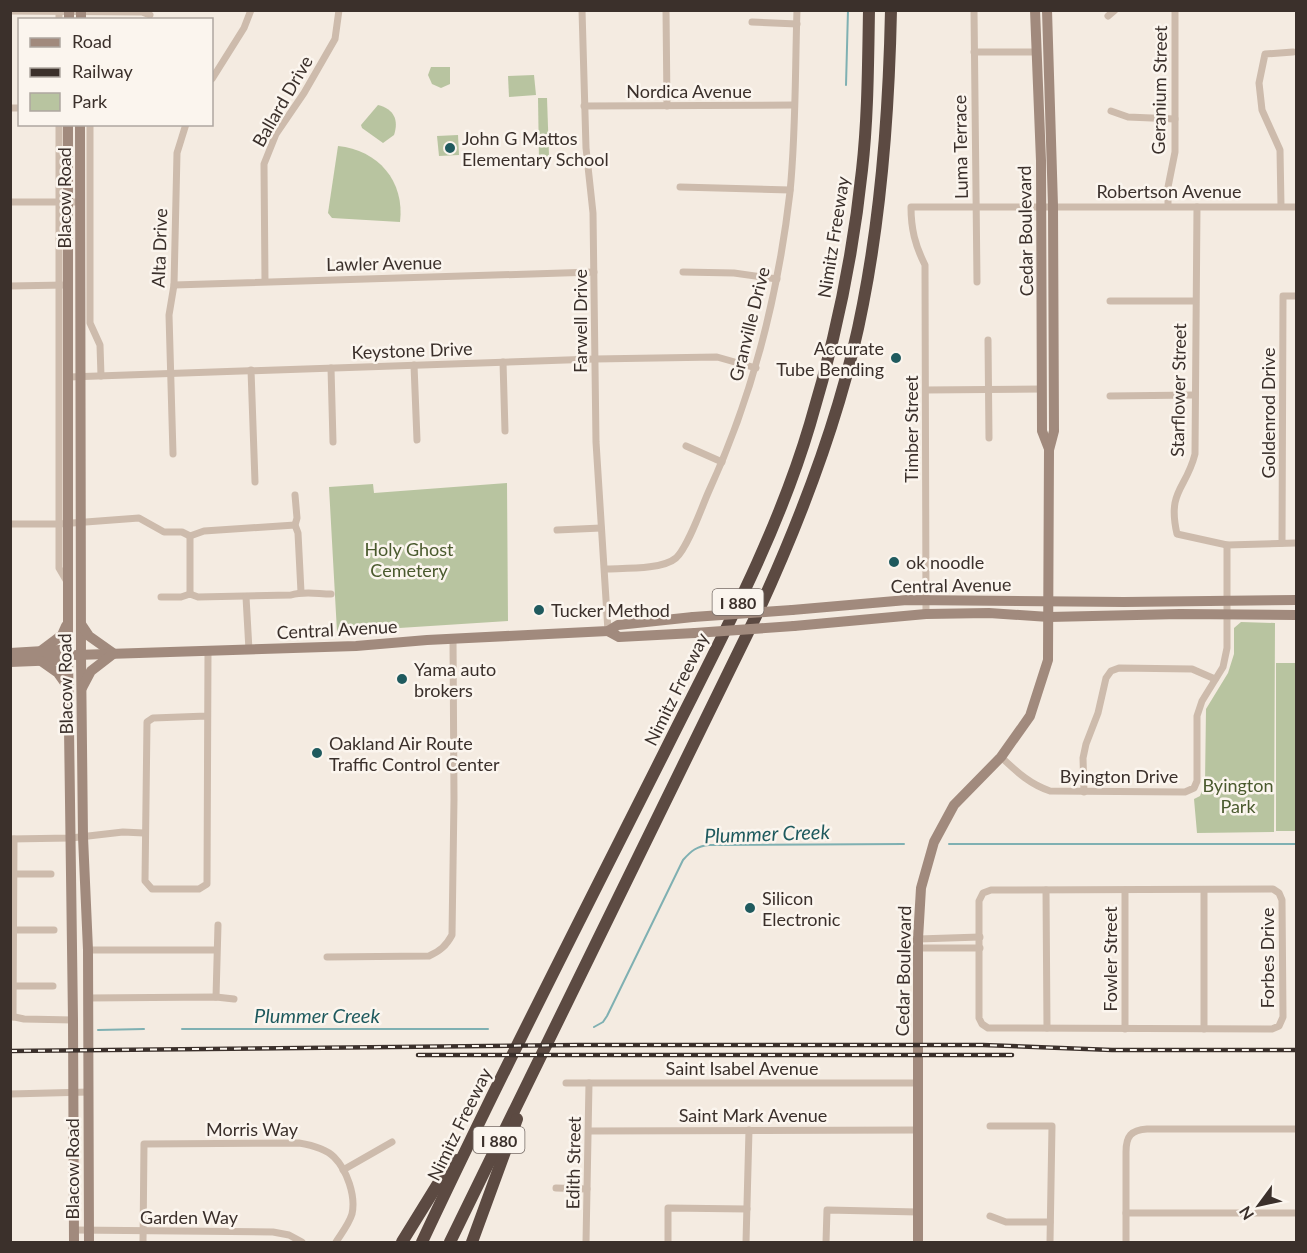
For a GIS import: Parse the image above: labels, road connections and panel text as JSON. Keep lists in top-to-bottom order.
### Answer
{
  "streets": {
    "highway": ["Nimitz Freeway", "I 880"],
    "main road": ["Blacow Road", "Cedar Boulevard", "Central Avenue"],
    "street": [
      "Geranium Street",
      "Nordica Avenue",
      "Ballard Drive",
      "Luma Terrace",
      "Robertson Avenue",
      "Alta Drive",
      "Lawler Avenue",
      "Farwell Drive",
      "Granville Drive",
      "Keystone Drive",
      "Starflower Street",
      "Goldenrod Drive",
      "Timber Street",
      "Byington Drive",
      "Forbes Drive",
      "Fowler Street",
      "Saint Isabel Avenue",
      "Saint Mark Avenue",
      "Morris Way",
      "Edith Street",
      "Garden Way"
    ]
  },
  "crossings": [
    ["Geranium Street", "Robertson Avenue"],
    ["Nordica Avenue", "Farwell Drive"],
    ["Nordica Avenue", "Granville Drive"],
    ["Ballard Drive", "Lawler Avenue"],
    ["Luma Terrace", "Robertson Avenue"],
    ["Luma Terrace", "Timber Street"],
    ["Robertson Avenue", "Cedar Boulevard"],
    ["Robertson Avenue", "Starflower Street"],
    ["Robertson Avenue", "Timber Street"],
    ["Blacow Road", "Keystone Drive"],
    ["Blacow Road", "Central Avenue"],
    ["Blacow Road", "Garden Way"],
    ["Cedar Boulevard", "Central Avenue"],
    ["Cedar Boulevard", "Byington Drive"],
    ["Cedar Boulevard", "Saint Isabel Avenue"],
    ["Cedar Boulevard", "Saint Mark Avenue"],
    ["Alta Drive", "Lawler Avenue"],
    ["Alta Drive", "Keystone Drive"],
    ["Lawler Avenue", "Farwell Drive"],
    ["Farwell Drive", "Granville Drive"],
    ["Farwell Drive", "Keystone Drive"],
    ["Farwell Drive", "Central Avenue"],
    ["Granville Drive", "Keystone Drive"],
    ["Timber Street", "Central Avenue"],
    ["Central Avenue", "Byington Drive"],
    ["Forbes Drive", "Fowler Street"],
    ["Saint Isabel Avenue", "Edith Street"],
    ["Saint Mark Avenue", "Edith Street"],
    ["Morris Way", "Garden Way"]
  ],
  "water": ["Plummer Creek"],
  "parks": ["Holy Ghost Cemetery", "Byington Park"],
  "places": [
    "John G Mattos Elementary School",
    "Accurate Tube Bending",
    "ok noodle",
    "Tucker Method",
    "Yama auto brokers",
    "Oakland Air Route Traffic Control Center",
    "Silicon Electronic"
  ],
  "legend": ["Road", "Railway", "Park"],
  "north": "bottom left"
}
